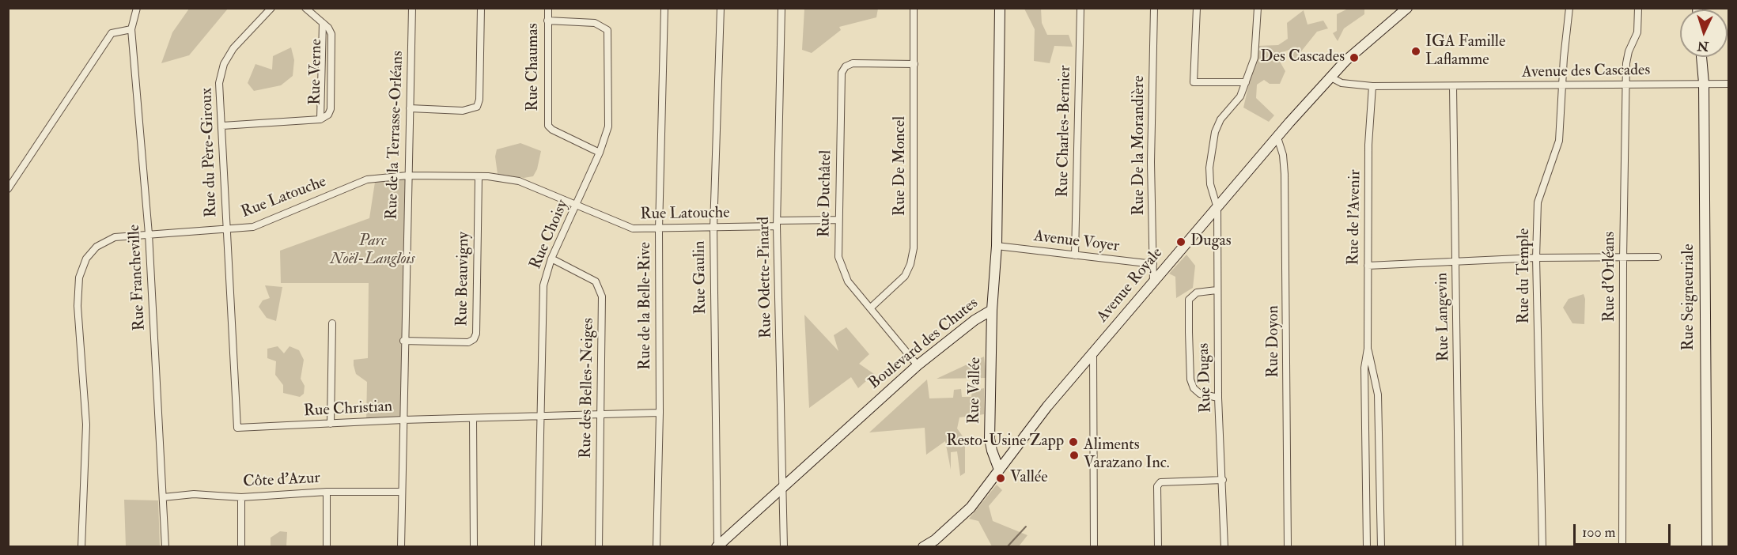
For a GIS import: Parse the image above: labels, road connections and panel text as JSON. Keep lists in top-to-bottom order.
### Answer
{
  "streets": {
    "street": [
      "Rue Chaumas",
      "Rue Verne",
      "Avenue des Cascades",
      "Rue Charles-Bernier",
      "Rue de la Terrasse-Orléans",
      "Rue De la Morandière",
      "Rue du Père-Giroux",
      "Rue De Moncel",
      "Rue Duchâtel",
      "Rue Latouche",
      "Rue de l'Avenir",
      "Rue Choisy",
      "Avenue Voyer",
      "Rue du Temple",
      "Rue d'Orléans",
      "Rue Francheville",
      "Rue Gaulin",
      "Rue Odette-Pinard",
      "Rue Beauvigny",
      "Avenue Royale",
      "Rue Seigneuriale",
      "Rue de la Belle-Rive",
      "Rue Langevin",
      "Rue Doyon",
      "Boulevard des Chutes",
      "Rue Dugas",
      "Rue des Belles-Neiges",
      "Rue Vallée",
      "Rue Christian",
      "Côte d'Azur"
    ]
  },
  "crossings": [
    ["Rue Chaumas", "Rue Choisy"],
    ["Rue Verne", "Rue du Père-Giroux"],
    ["Avenue des Cascades", "Rue de l'Avenir"],
    ["Avenue des Cascades", "Rue du Temple"],
    ["Avenue des Cascades", "Rue d'Orléans"],
    ["Avenue des Cascades", "Avenue Royale"],
    ["Avenue des Cascades", "Rue Seigneuriale"],
    ["Avenue des Cascades", "Rue Langevin"],
    ["Rue Charles-Bernier", "Avenue Voyer"],
    ["Rue de la Terrasse-Orléans", "Rue Latouche"],
    ["Rue de la Terrasse-Orléans", "Rue Beauvigny"],
    ["Rue de la Terrasse-Orléans", "Rue Christian"],
    ["Rue de la Terrasse-Orléans", "Côte d'Azur"],
    ["Rue De la Morandière", "Avenue Voyer"],
    ["Rue De la Morandière", "Avenue Royale"],
    ["Rue du Père-Giroux", "Rue Latouche"],
    ["Rue du Père-Giroux", "Rue Christian"],
    ["Rue De Moncel", "Rue Duchâtel"],
    ["Rue Duchâtel", "Rue Latouche"],
    ["Rue Duchâtel", "Boulevard des Chutes"],
    ["Rue Latouche", "Rue Choisy"],
    ["Rue Latouche", "Rue Francheville"],
    ["Rue Latouche", "Rue Gaulin"],
    ["Rue Latouche", "Rue Odette-Pinard"],
    ["Rue Latouche", "Rue Beauvigny"],
    ["Rue Latouche", "Rue de la Belle-Rive"],
    ["Rue Latouche", "Rue Christian"],
    ["Rue Choisy", "Rue des Belles-Neiges"],
    ["Rue Choisy", "Rue Christian"],
    ["Avenue Voyer", "Boulevard des Chutes"],
    ["Rue Francheville", "Côte d'Azur"],
    ["Rue Gaulin", "Boulevard des Chutes"],
    ["Rue Odette-Pinard", "Boulevard des Chutes"],
    ["Avenue Royale", "Rue Doyon"],
    ["Avenue Royale", "Rue Dugas"],
    ["Avenue Royale", "Rue Vallée"],
    ["Rue de la Belle-Rive", "Rue Christian"],
    ["Boulevard des Chutes", "Rue Vallée"],
    ["Rue des Belles-Neiges", "Rue Christian"]
  ],
  "parks": ["Parc Noël-Langlois"],
  "places": [
    "IGA Famille Laflamme",
    "Des Cascades",
    "Dugas",
    "Resto-Usine Zapp",
    "Aliments Varazano Inc.",
    "Vallée"
  ],
  "scale_bar": "100 m",
  "north": "bottom"
}
